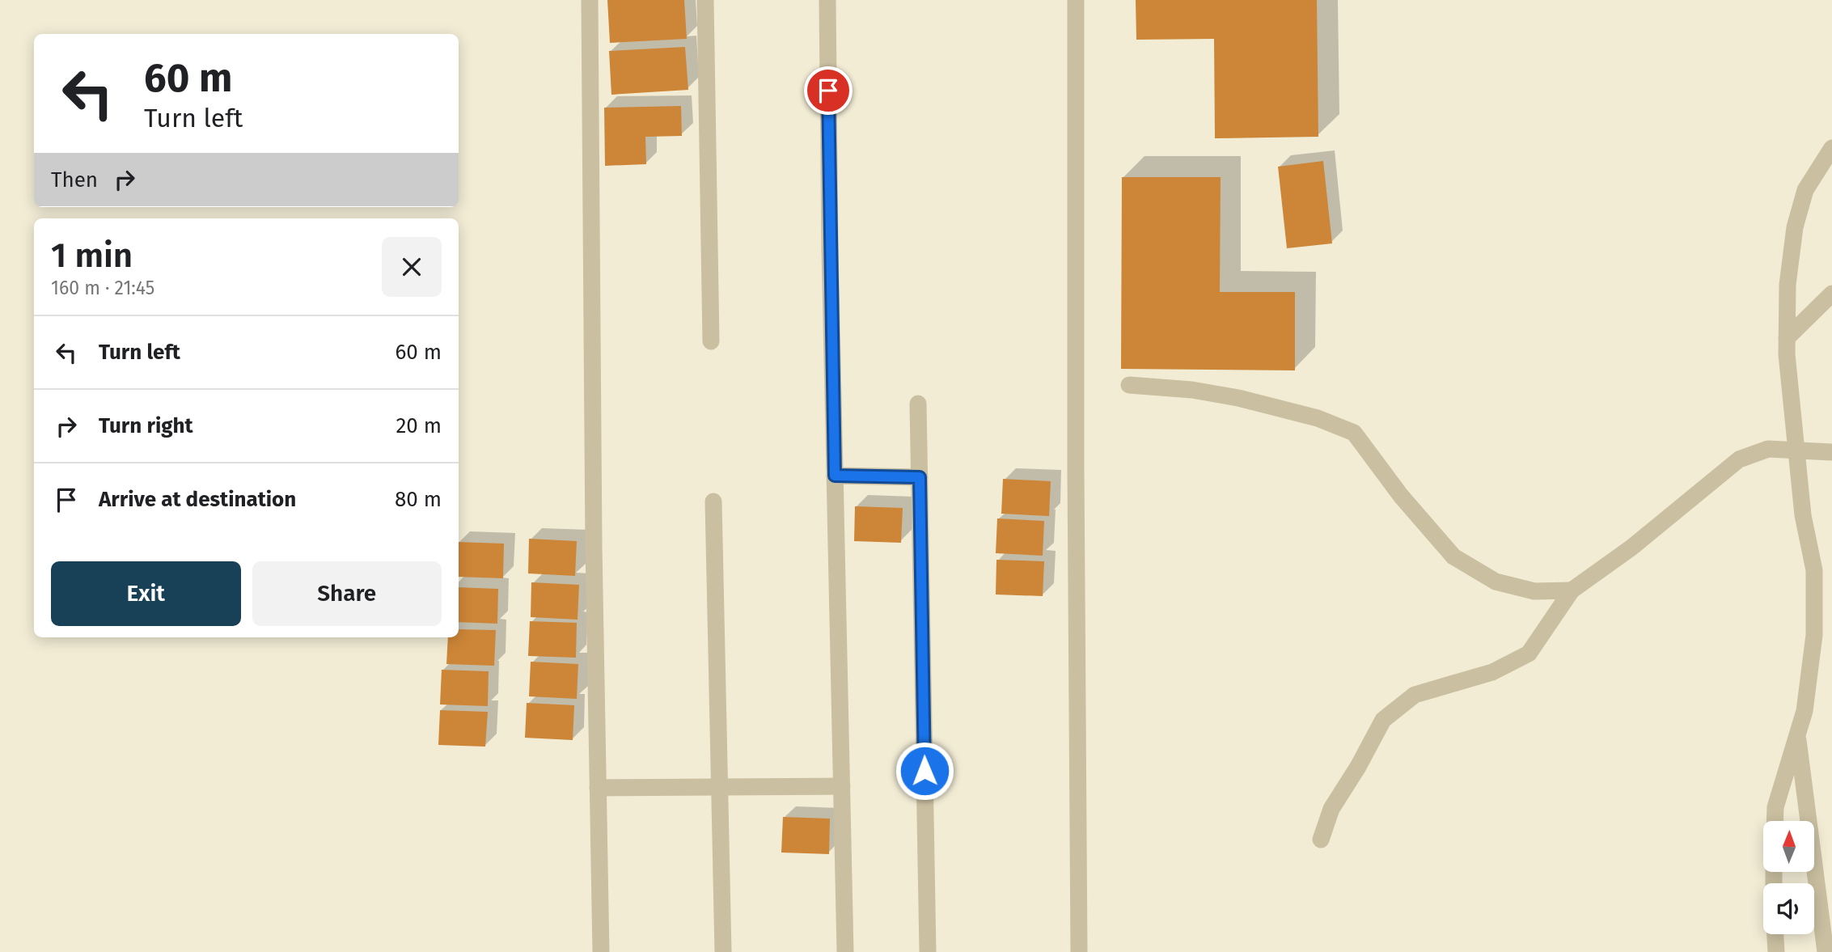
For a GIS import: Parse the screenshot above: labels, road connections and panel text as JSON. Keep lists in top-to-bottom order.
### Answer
{
  "north": "top",
  "page": {
    "turn": ["60 m", "Turn left"],
    "then": "Then",
    "heading": ["1 min", "160 m · 21:45"],
    "list": [
      {
        "name": "Turn left",
        "value": "60 m"
      },
      {
        "name": "Turn right",
        "value": "20 m"
      },
      {
        "name": "Arrive at destination",
        "value": "80 m"
      }
    ],
    "buttons": ["Exit", "Share"]
  }
}
